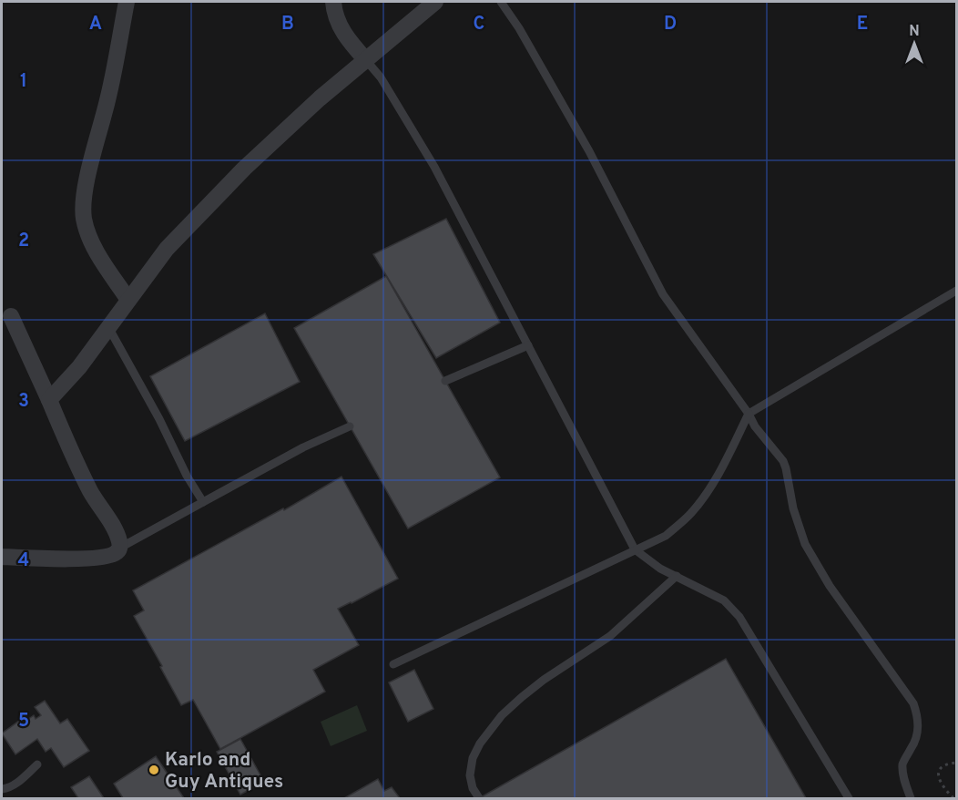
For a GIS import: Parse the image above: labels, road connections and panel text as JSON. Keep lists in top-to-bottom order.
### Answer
{
  "places": ["Karlo and Guy Antiques"],
  "north": "top",
  "grid": {
    "columns": [
      "A",
      "B",
      "C",
      "D",
      "E"
    ],
    "rows": [
      "1",
      "2",
      "3",
      "4",
      "5"
    ]
  }
}
